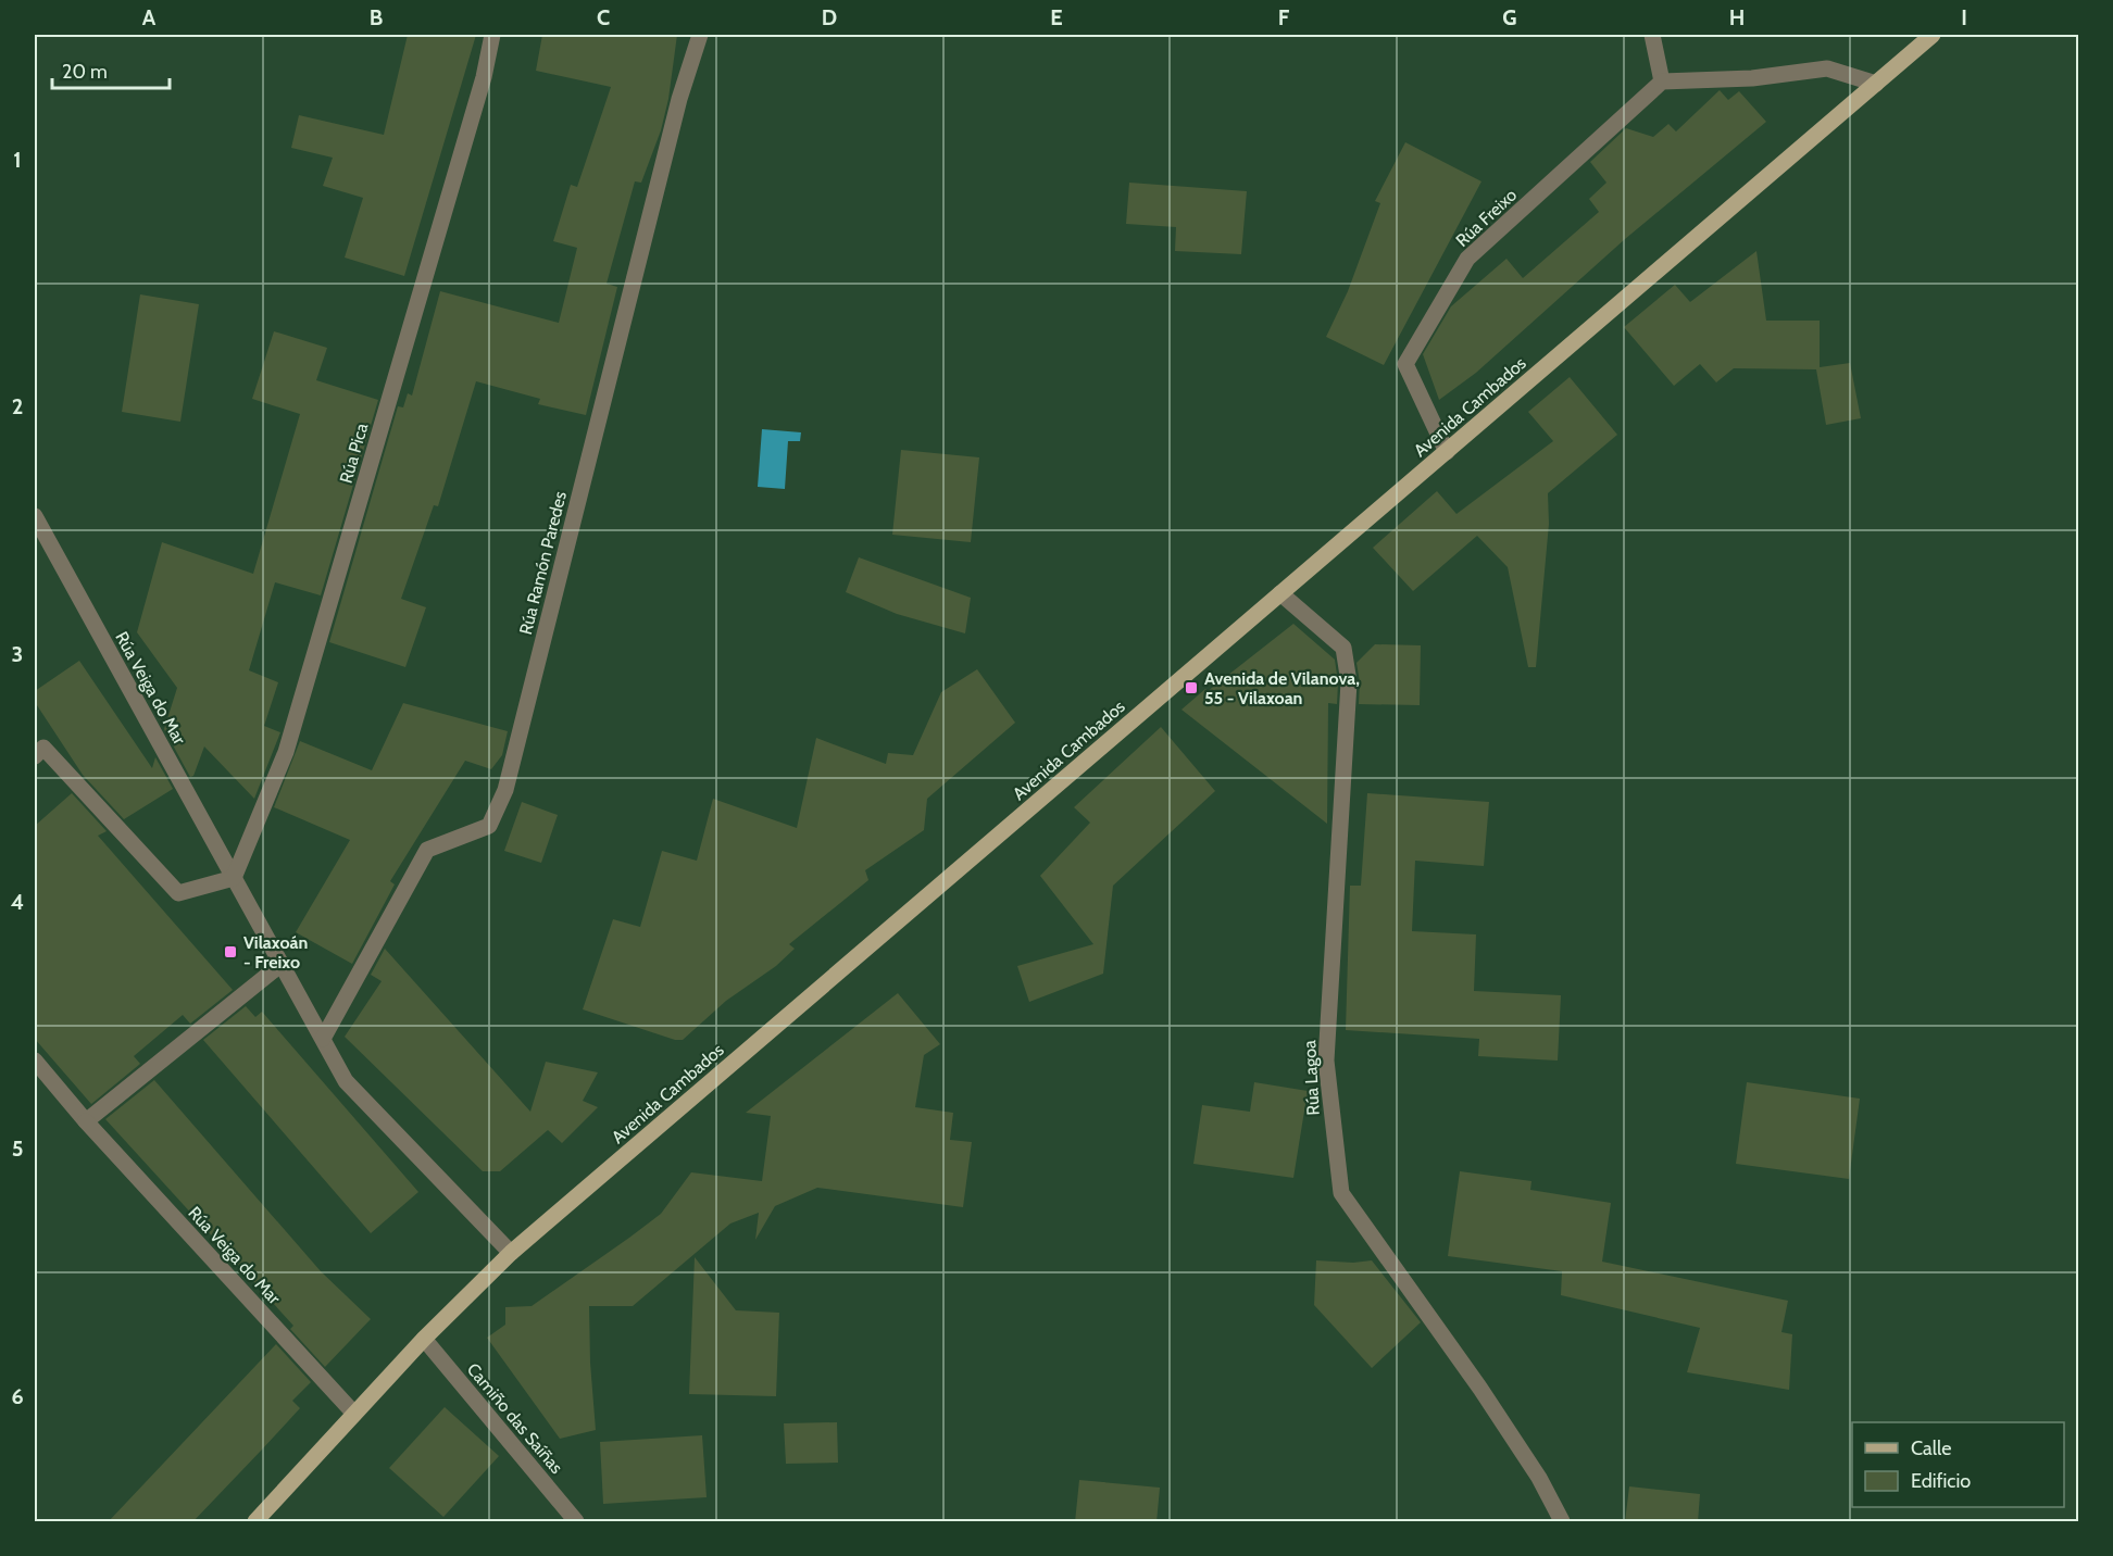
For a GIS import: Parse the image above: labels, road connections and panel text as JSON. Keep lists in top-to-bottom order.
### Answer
{
  "streets": {
    "main road": ["Avenida Cambados"],
    "street": [
      "Rúa Freixo",
      "Rúa Pica",
      "Rúa Ramón Paredes",
      "Rúa Veiga do Mar",
      "Rúa Lagoa",
      "Camiño das Saíñas"
    ]
  },
  "crossings": [
    ["Rúa Freixo", "Avenida Cambados"],
    ["Avenida Cambados", "Rúa Veiga do Mar"],
    ["Avenida Cambados", "Rúa Lagoa"],
    ["Avenida Cambados", "Camiño das Saíñas"],
    ["Rúa Pica", "Rúa Veiga do Mar"],
    ["Rúa Ramón Paredes", "Rúa Veiga do Mar"]
  ],
  "places": {
    "transit": ["Avenida de Vilanova, 55 - Vilaxoan", "Vilaxoán - Freixo"]
  },
  "legend": ["Calle", "Edificio"],
  "scale_bar": "20 m",
  "grid": {
    "columns": [
      "A",
      "B",
      "C",
      "D",
      "E",
      "F",
      "G",
      "H",
      "I"
    ],
    "rows": [
      "1",
      "2",
      "3",
      "4",
      "5",
      "6"
    ]
  }
}
